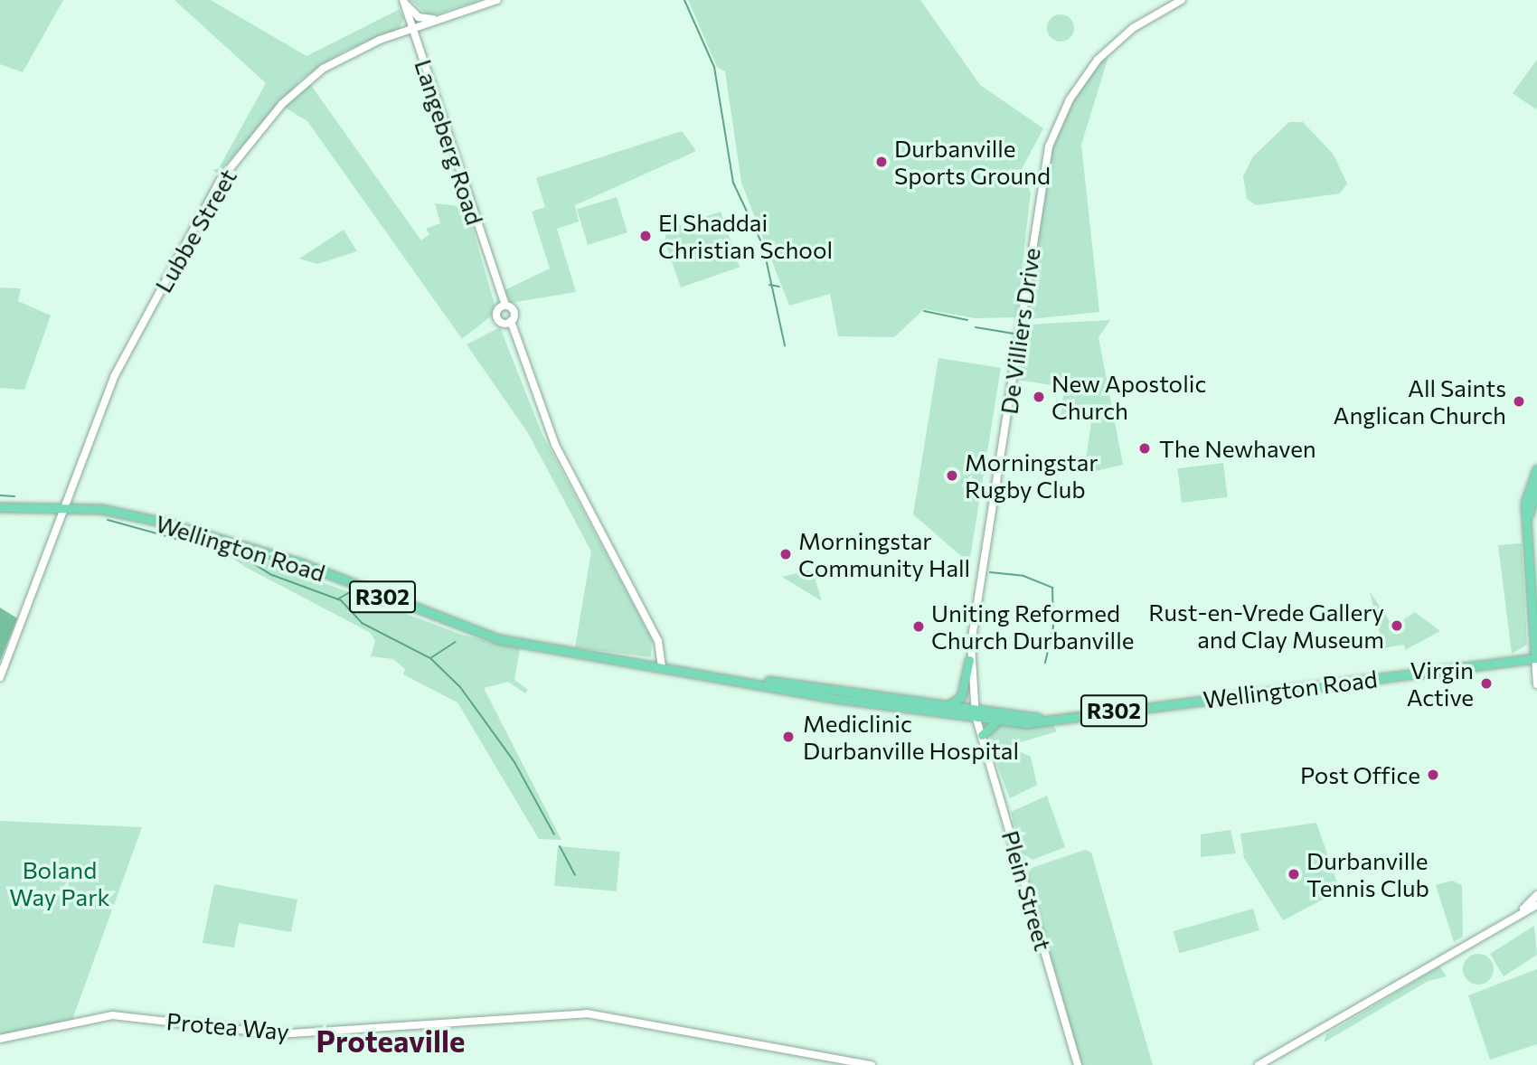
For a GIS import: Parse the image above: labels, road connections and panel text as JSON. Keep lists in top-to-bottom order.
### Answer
{
  "streets": {
    "main road": ["Wellington Road", "R302"],
    "street": [
      "Langeberg Road",
      "Lubbe Street",
      "De Villiers Drive",
      "Plein Street",
      "Protea Way"
    ]
  },
  "crossings": [
    ["Langeberg Road", "Lubbe Street"],
    ["Lubbe Street", "Wellington Road"],
    ["De Villiers Drive", "Wellington Road"],
    ["De Villiers Drive", "Plein Street"],
    ["Wellington Road", "Plein Street"]
  ],
  "districts": ["Proteaville"],
  "parks": ["Boland Way Park"],
  "places": [
    "Durbanville Sports Ground",
    "El Shaddai Christian School",
    "New Apostolic Church",
    "All Saints Anglican Church",
    "The Newhaven",
    "Morningstar Rugby Club",
    "Morningstar Community Hall",
    "Rust-en-Vrede Gallery and Clay Museum",
    "Uniting Reformed Church Durbanville",
    "Virgin Active",
    "Mediclinic Durbanville Hospital",
    "Post Office",
    "Durbanville Tennis Club"
  ]
}
